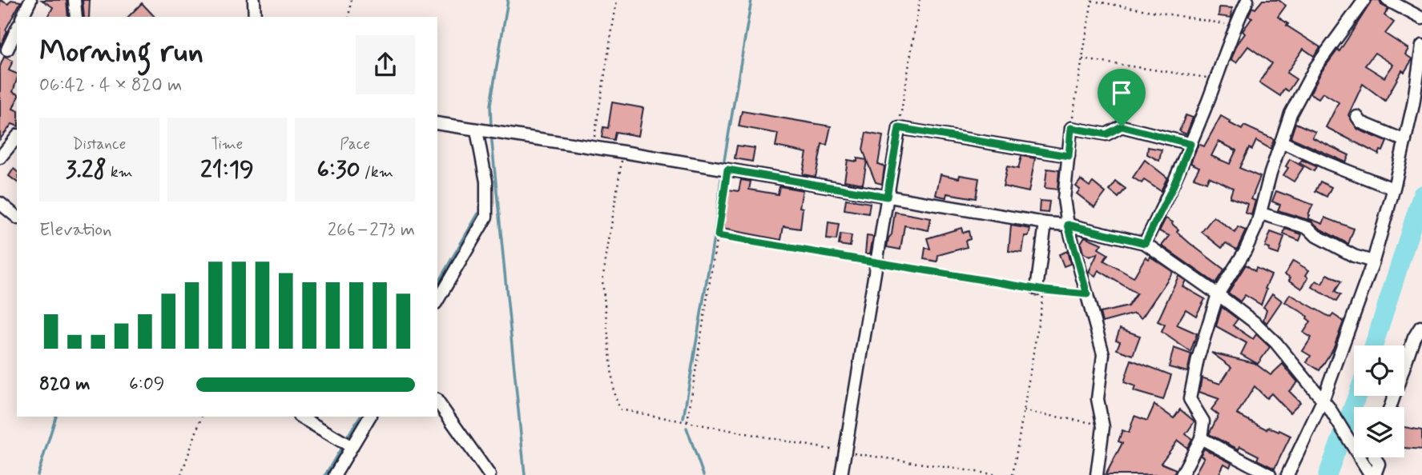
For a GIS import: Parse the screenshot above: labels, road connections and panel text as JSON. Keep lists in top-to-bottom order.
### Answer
{
  "page": {
    "heading": ["Morning run", "06:42 · 4 × 820 m"],
    "stats": [
      ["Distance", "3.28 km"],
      ["Time", "21:19"],
      ["Pace", "6:30 /km"]
    ],
    "chart": ["Elevation", "266–273 m"],
    "list": [
      {
        "name": "820 m",
        "note": "6:09"
      }
    ]
  }
}
